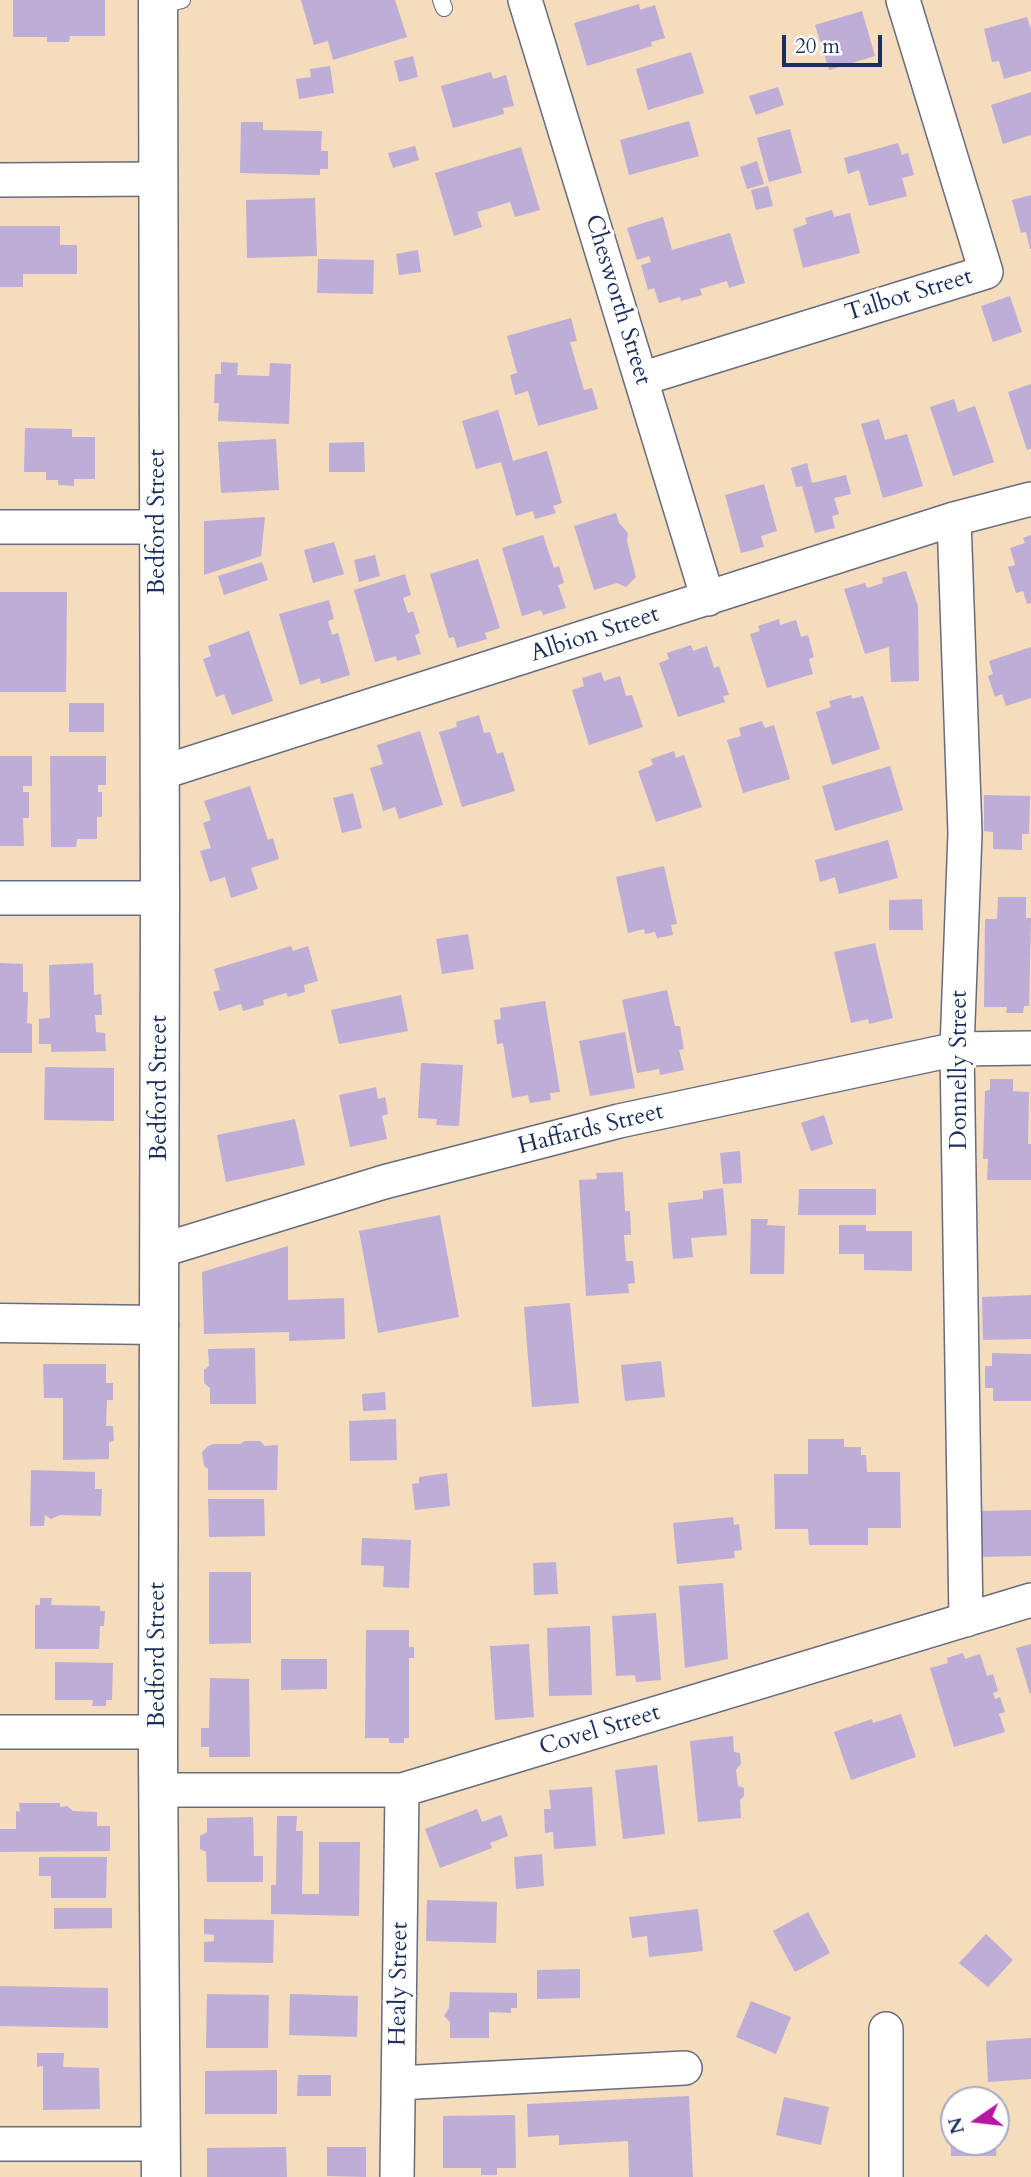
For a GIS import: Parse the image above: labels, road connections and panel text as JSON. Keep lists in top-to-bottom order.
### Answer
{
  "streets": {
    "main road": ["Bedford Street"],
    "street": [
      "Talbot Street",
      "Chesworth Street",
      "Albion Street",
      "Donnelly Street",
      "Haffards Street",
      "Covel Street",
      "Healy Street"
    ]
  },
  "crossings": [
    ["Talbot Street", "Chesworth Street"],
    ["Chesworth Street", "Albion Street"],
    ["Bedford Street", "Albion Street"],
    ["Bedford Street", "Haffards Street"],
    ["Bedford Street", "Covel Street"],
    ["Albion Street", "Donnelly Street"],
    ["Donnelly Street", "Haffards Street"],
    ["Donnelly Street", "Covel Street"],
    ["Covel Street", "Healy Street"]
  ],
  "scale_bar": "20 m",
  "north": "left"
}
